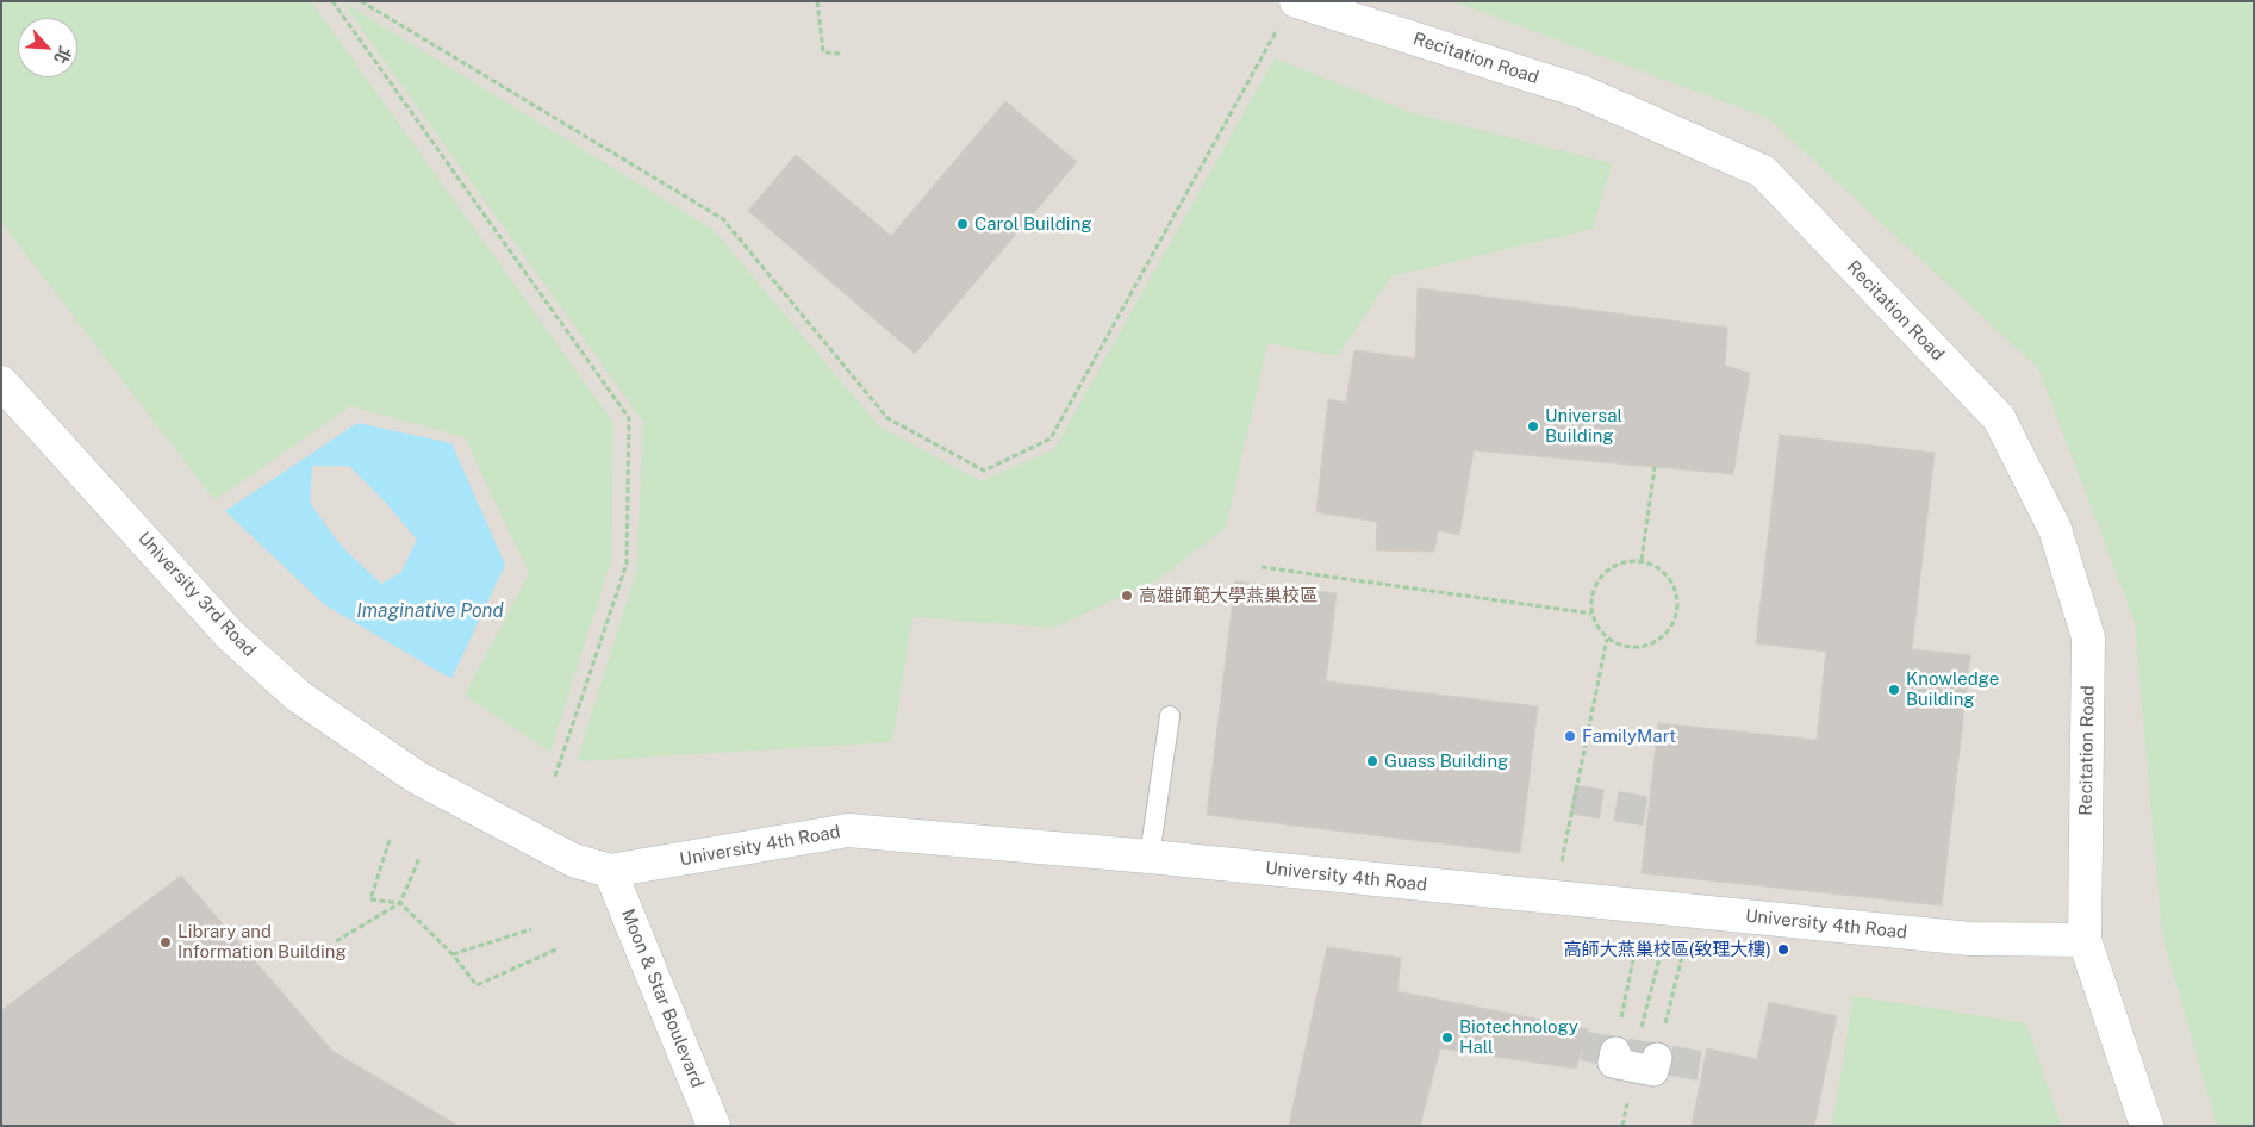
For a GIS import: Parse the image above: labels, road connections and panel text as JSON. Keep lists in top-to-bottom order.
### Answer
{
  "streets": {
    "street": [
      "Recitation Road",
      "University 3rd Road",
      "University 4th Road",
      "Moon & Star Boulevard"
    ]
  },
  "crossings": [
    ["Recitation Road", "University 4th Road"],
    ["University 3rd Road", "University 4th Road"],
    ["University 3rd Road", "Moon & Star Boulevard"],
    ["University 4th Road", "Moon & Star Boulevard"]
  ],
  "water": ["Imaginative Pond"],
  "places": [
    "Carol Building",
    "Universal Building",
    "高雄師範大學燕巢校區",
    "Knowledge Building",
    "FamilyMart",
    "Guass Building",
    "Library and Information Building",
    "高師大燕巢校區(致理大樓)",
    "Biotechnology Hall"
  ],
  "north": "bottom right"
}
